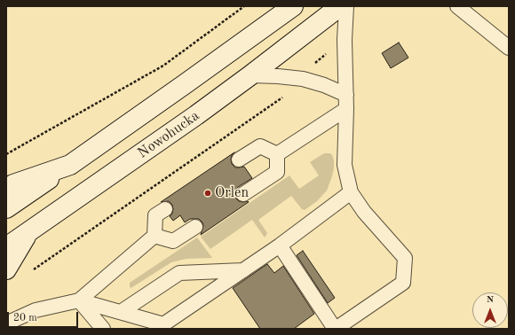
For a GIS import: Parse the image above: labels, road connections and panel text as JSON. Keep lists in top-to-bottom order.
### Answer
{
  "streets": {
    "main road": ["Nowohucka"]
  },
  "places": ["Orlen"],
  "scale_bar": "20 m",
  "north": "top"
}
